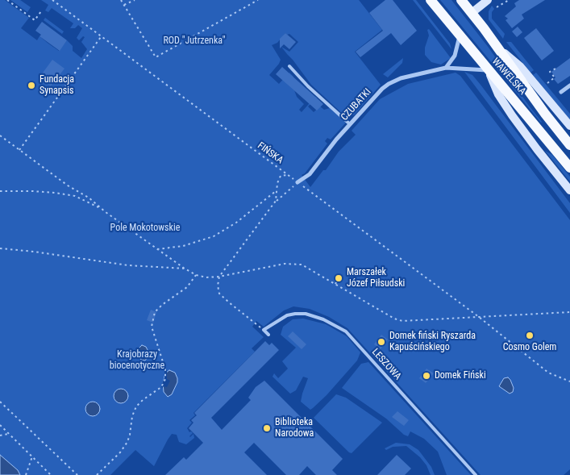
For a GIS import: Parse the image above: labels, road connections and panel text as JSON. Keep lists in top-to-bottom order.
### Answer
{
  "streets": {
    "main road": ["WAWELSKA"],
    "street": ["CZUBATKI"],
    "lane": ["LESZOWA"],
    "path": ["FIŃSKA"]
  },
  "crossings": [
    ["WAWELSKA", "CZUBATKI"],
    ["CZUBATKI", "FIŃSKA"]
  ],
  "parks": ["ROD \"Jutrzenka\"", "Pole Mokotowskie", "Krajobrazy biocenotyczne"],
  "places": [
    "Fundacja Synapsis",
    "Marszałek Józef Piłsudski",
    "Cosmo Golem",
    "Domek fiński Ryszarda Kapuścińskiego",
    "Domek Fiński",
    "Biblioteka Narodowa"
  ]
}
